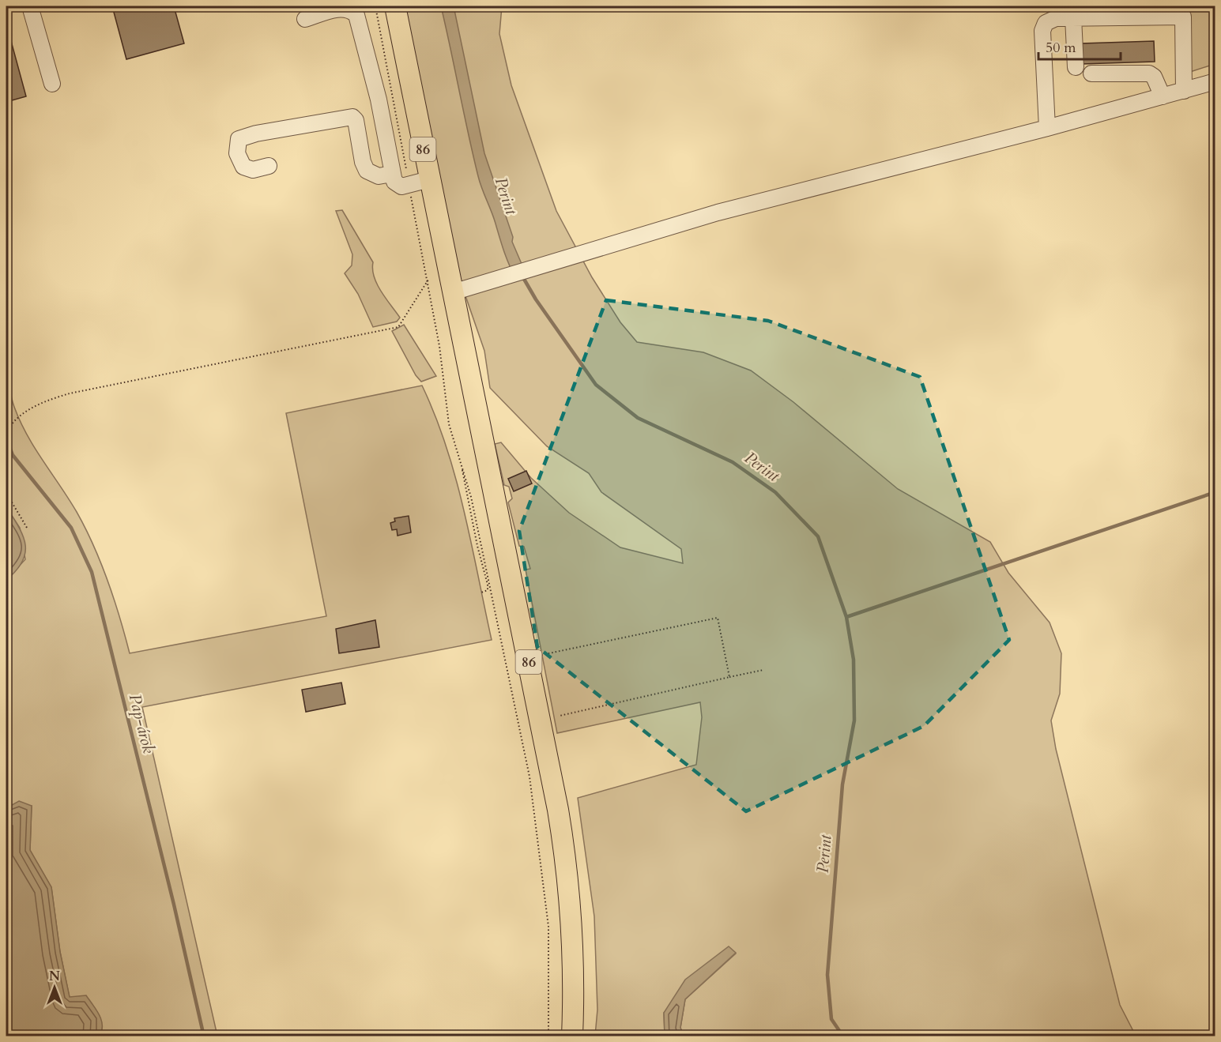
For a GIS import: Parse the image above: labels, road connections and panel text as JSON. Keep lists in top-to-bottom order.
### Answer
{
  "streets": {
    "main road": ["86"]
  },
  "water": ["Perint", "Pap-árok"],
  "scale_bar": "50 m",
  "north": "top"
}
